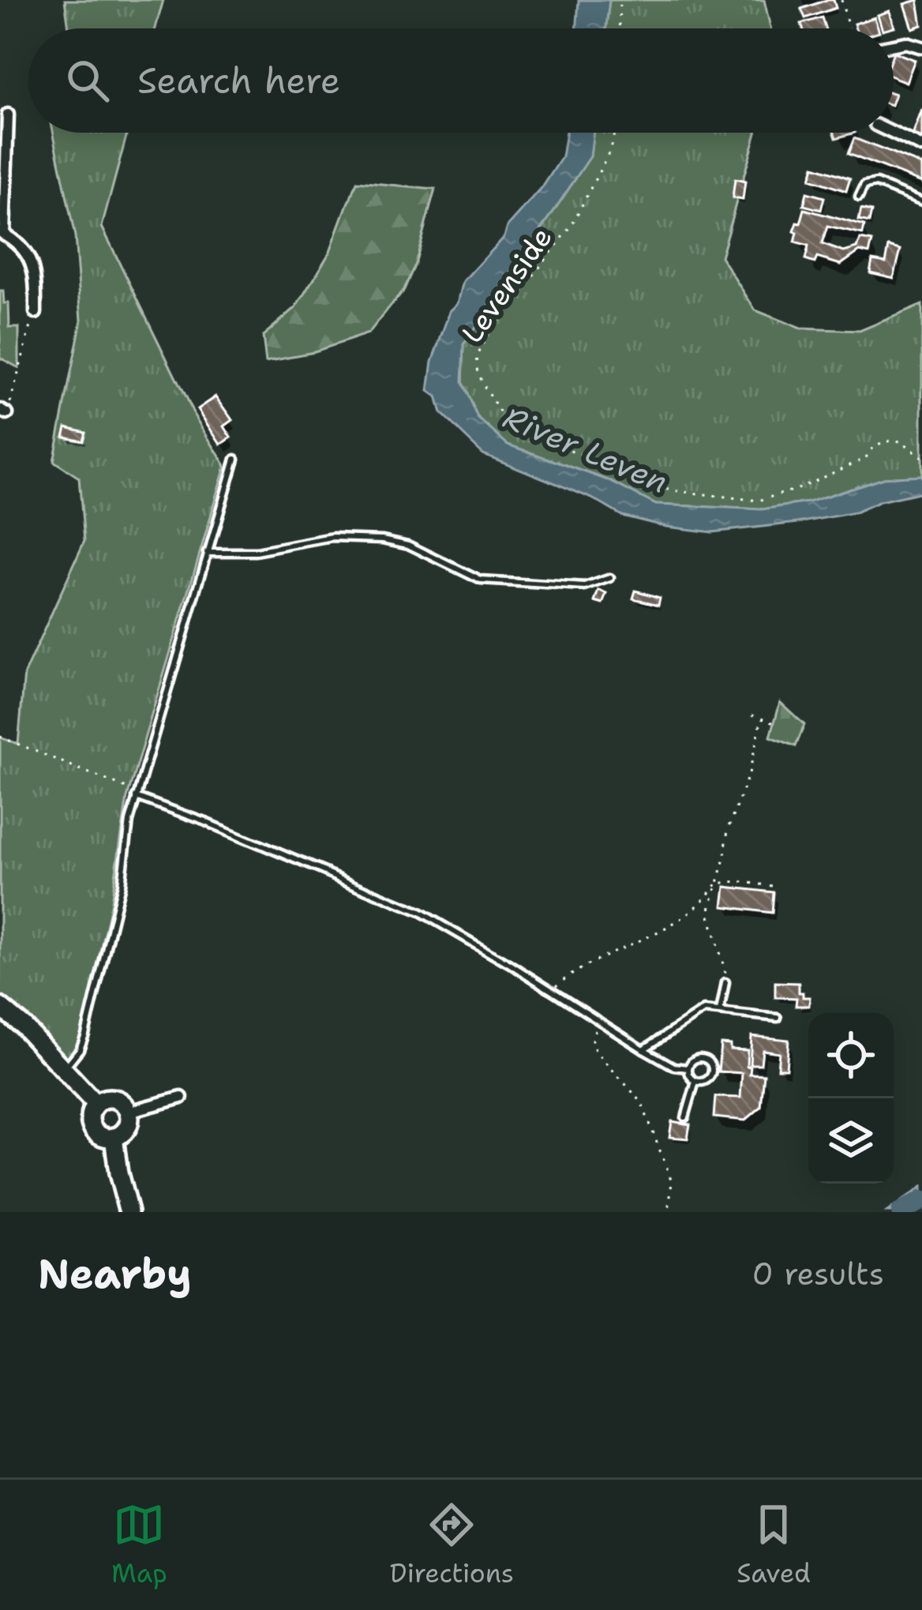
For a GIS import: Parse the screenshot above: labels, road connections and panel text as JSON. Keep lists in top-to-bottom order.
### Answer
{
  "streets": {
    "path": ["Levenside"]
  },
  "water": ["River Leven"],
  "page": {
    "search": "Search here",
    "heading": ["Nearby", "0 results"],
    "nav": ["Map", "Directions", "Saved"]
  }
}
